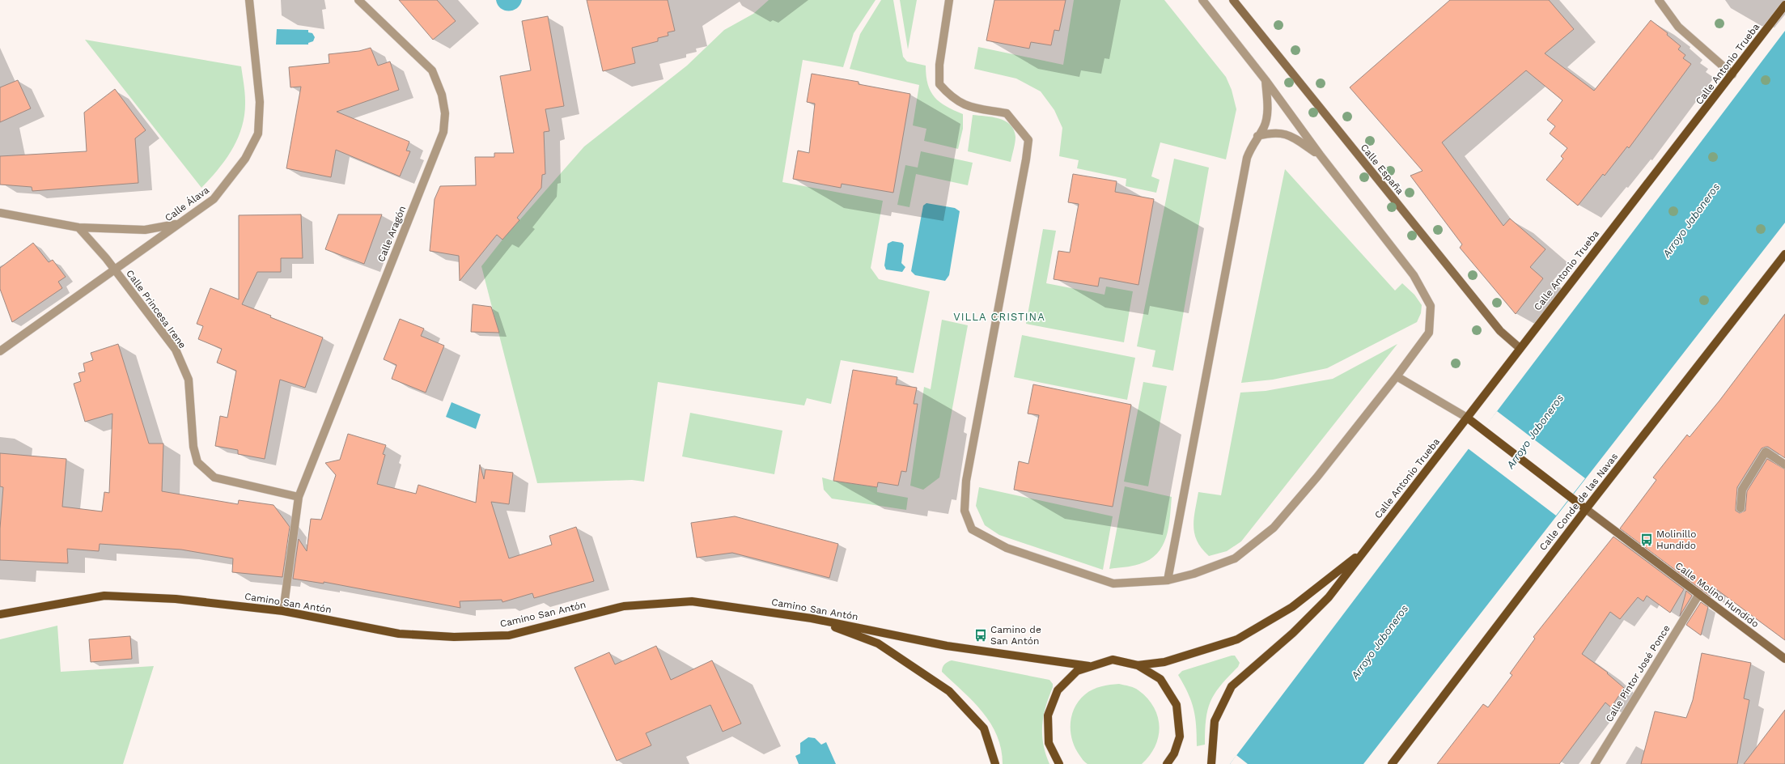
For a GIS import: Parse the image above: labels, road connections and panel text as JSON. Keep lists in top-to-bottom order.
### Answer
{
  "streets": {
    "main road": [
      "Calle Antonio Trueba",
      "Calle Conde de las Navas",
      "Calle Molino Hundido",
      "Camino San Antón"
    ],
    "street": [
      "Calle España",
      "Calle Álava",
      "Calle Aragón",
      "Calle Princesa Irene",
      "Calle Pintor José Ponce"
    ]
  },
  "crossings": [
    ["Calle Antonio Trueba", "Calle España"],
    ["Calle Antonio Trueba", "Calle Molino Hundido"],
    ["Calle Álava", "Calle Princesa Irene"],
    ["Calle Aragón", "Calle Princesa Irene"],
    ["Calle Conde de las Navas", "Calle Molino Hundido"],
    ["Calle Molino Hundido", "Calle Pintor José Ponce"]
  ],
  "districts": ["VILLA CRISTINA"],
  "water": ["Arroyo Jaboneros"],
  "places": {
    "bus stop": ["Molinillo Hundido", "Camino de San Antón"]
  }
}
